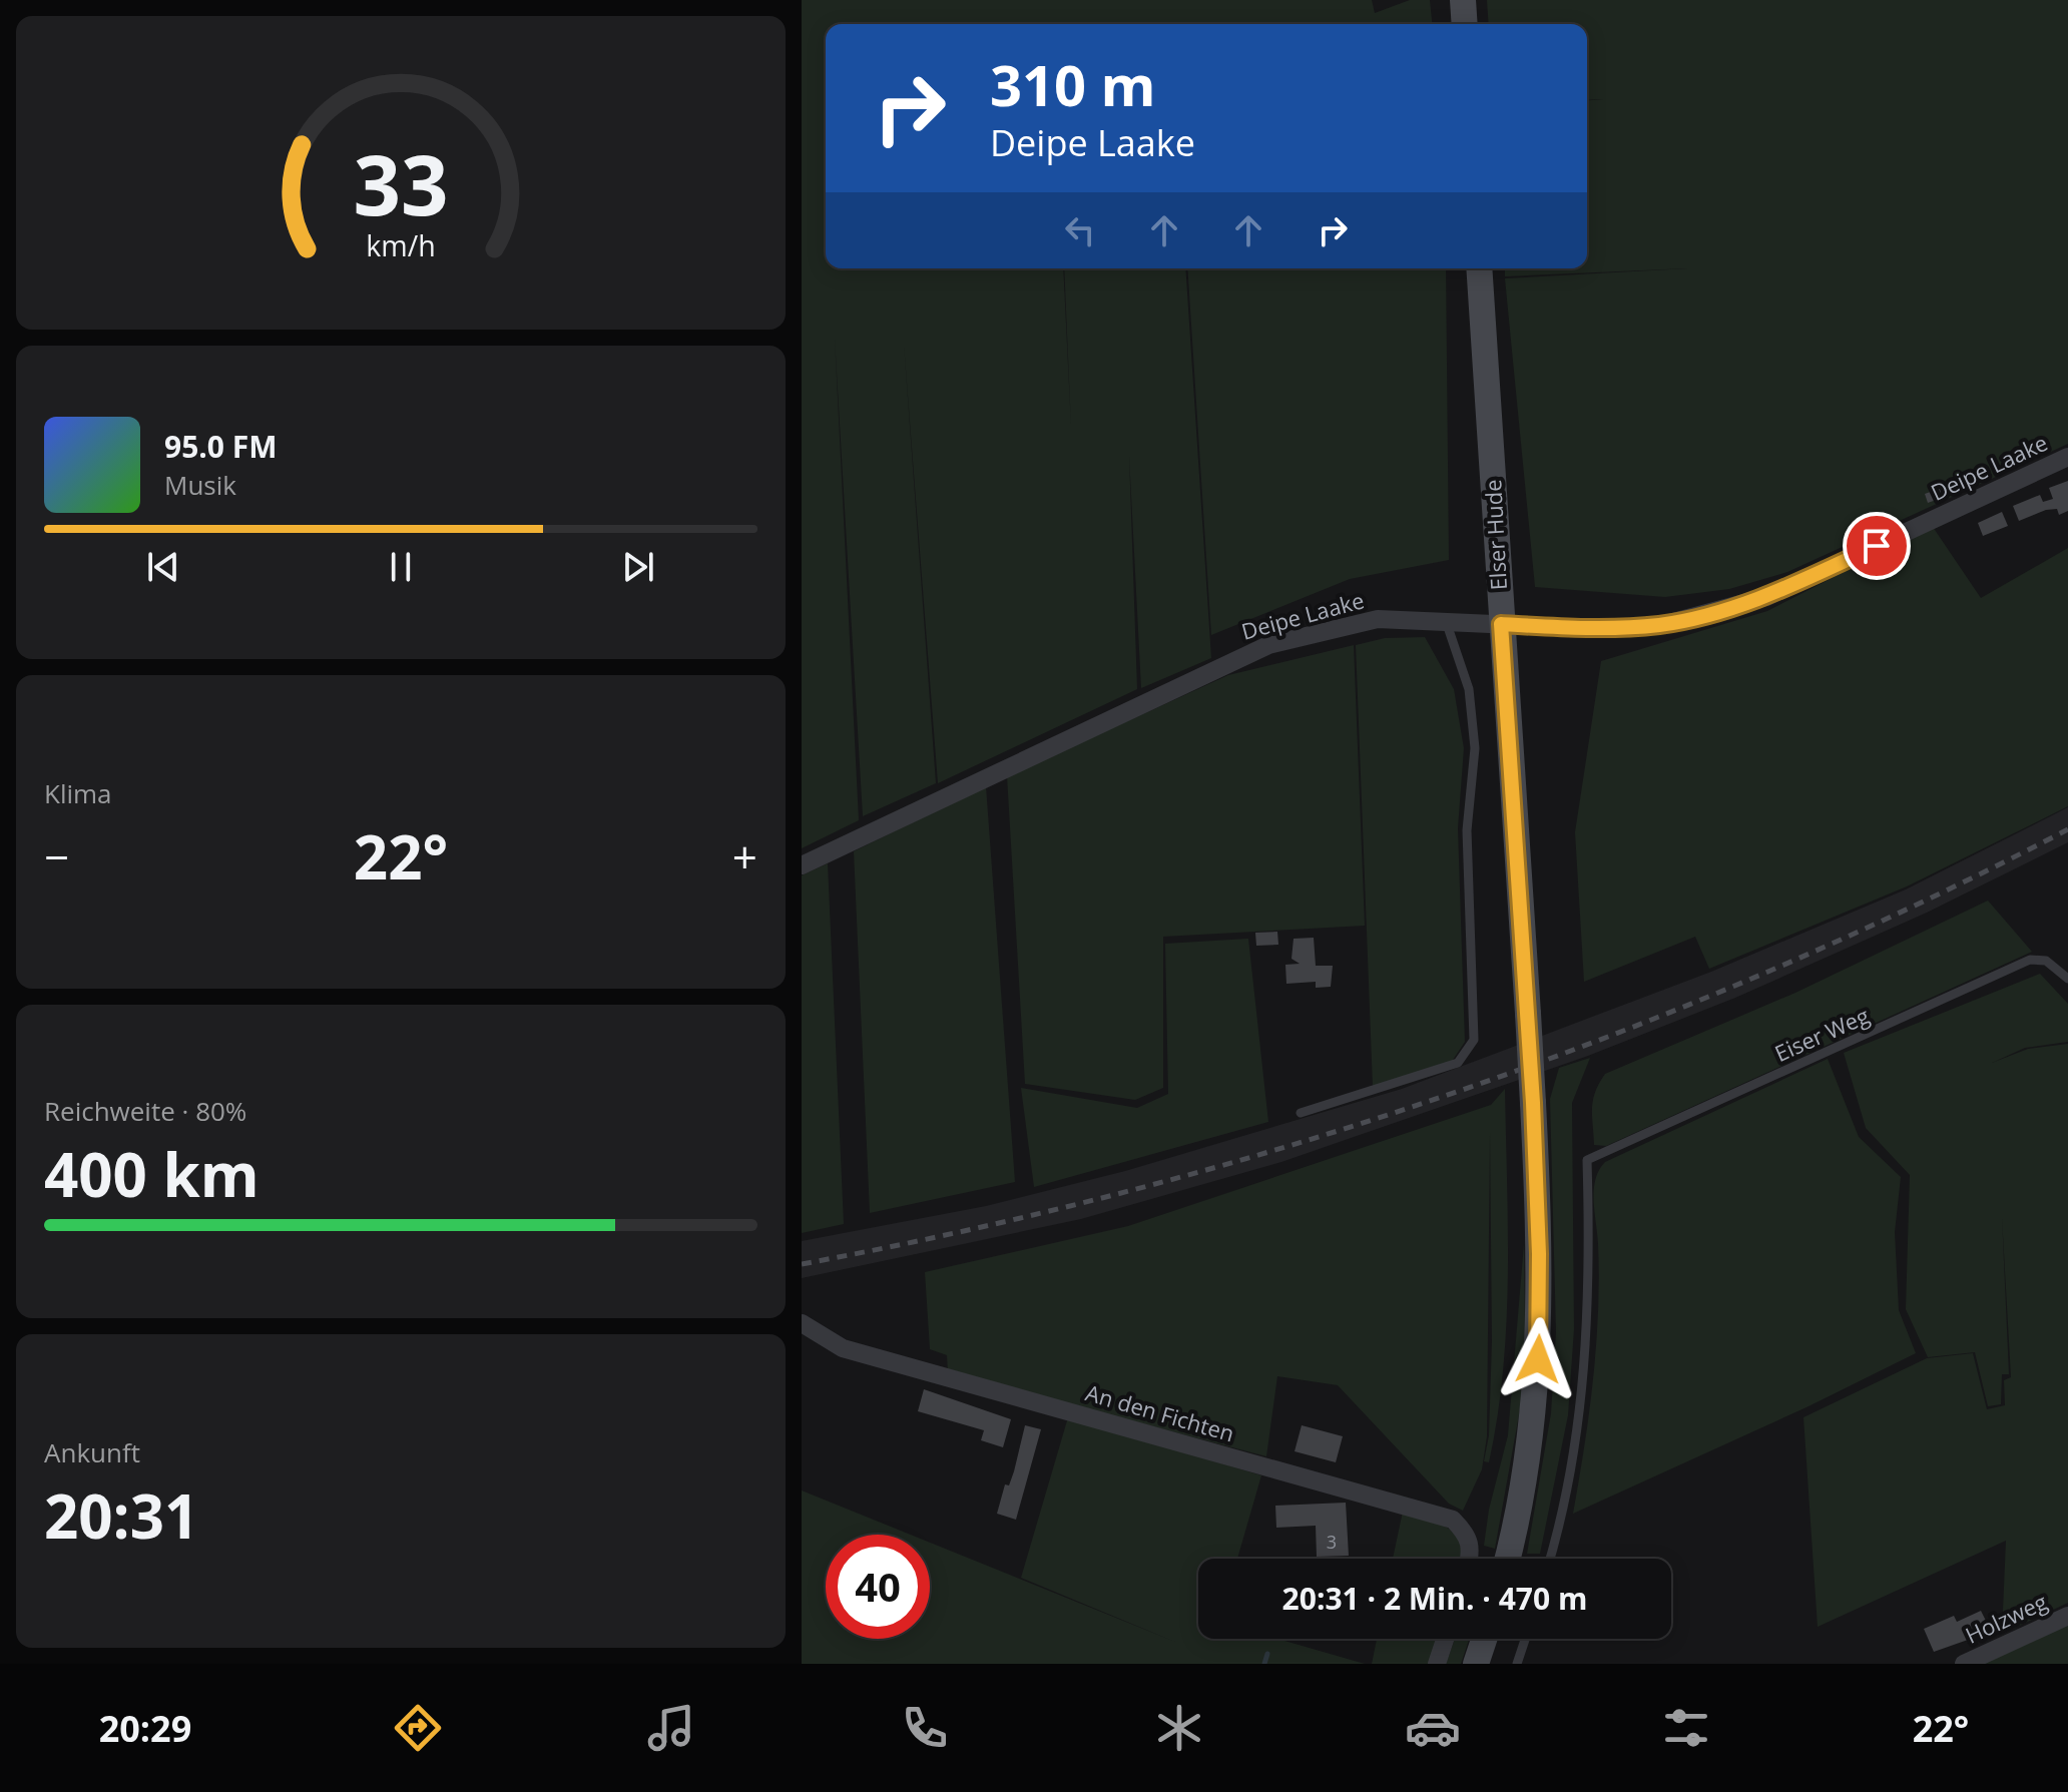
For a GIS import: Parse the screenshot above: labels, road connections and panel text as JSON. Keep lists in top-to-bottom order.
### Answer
{
  "streets": {
    "street": [
      "Deipe Laake",
      "Elser Hude",
      "An den Fichten",
      "Holzweg"
    ],
    "lane": ["Eiser Weg"]
  },
  "crossings": [
    ["Deipe Laake", "Elser Hude"]
  ],
  "house_numbers": ["3"],
  "page": {
    "turn": ["310 m", "Deipe Laake"],
    "song": ["95.0 FM", "Musik"],
    "tile": [
      "Klima",
      ["Reichweite · 80%", "400 km"],
      ["Ankunft", "20:31"]
    ],
    "heat": ["−", "22°", "+"],
    "limit": "40",
    "trip": "20:31 · 2 Min. · 470 m",
    "tabs": ["20:29", "22°"],
    "gauge": ["33", "km/h"]
  }
}
